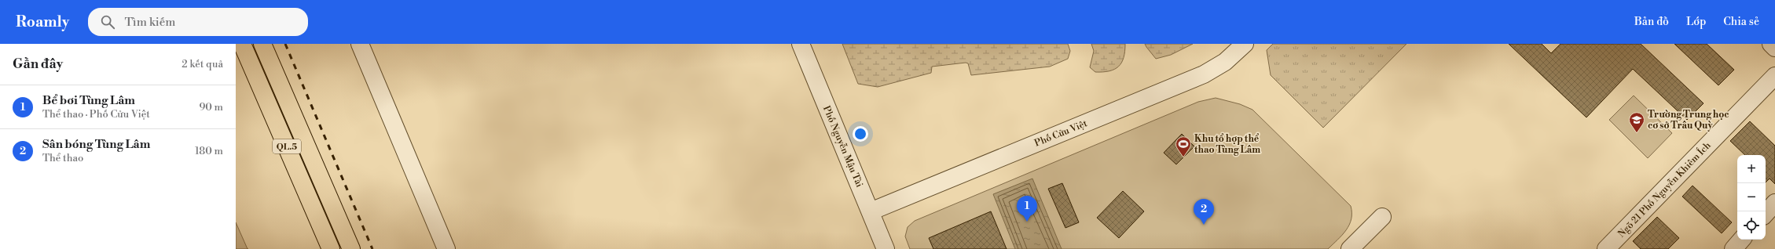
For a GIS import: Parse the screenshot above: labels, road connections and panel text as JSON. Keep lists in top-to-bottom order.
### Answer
{
  "streets": {
    "highway": ["QL.5"],
    "street": ["Phố Cửu Việt", "Phố Nguyễn Mậu Tài", "Ngõ 21 Phố Nguyễn Khiêm Ích"]
  },
  "crossings": [
    ["Phố Cửu Việt", "Phố Nguyễn Mậu Tài"]
  ],
  "places": {
    "school or university": ["Trường Trung học cơ sở Trâu Quỳ"],
    "sports": ["Khu tổ hợp thể thao Tùng Lâm"]
  },
  "page": {
    "header": "Roamly",
    "search": "Tìm kiếm",
    "nav": ["Bản đồ", "Lớp", "Chia sẻ"],
    "heading": ["Gần đây", "2 kết quả"],
    "list": [
      {
        "mark": "1",
        "name": "Bể bơi Tùng Lâm",
        "note": "Thể thao · Phố Cửu Việt",
        "value": "90 m"
      },
      {
        "mark": "2",
        "name": "Sân bóng Tùng Lâm",
        "note": "Thể thao",
        "value": "180 m"
      }
    ],
    "map_buttons": ["+", "−"],
    "pins": ["1", "2"]
  }
}
